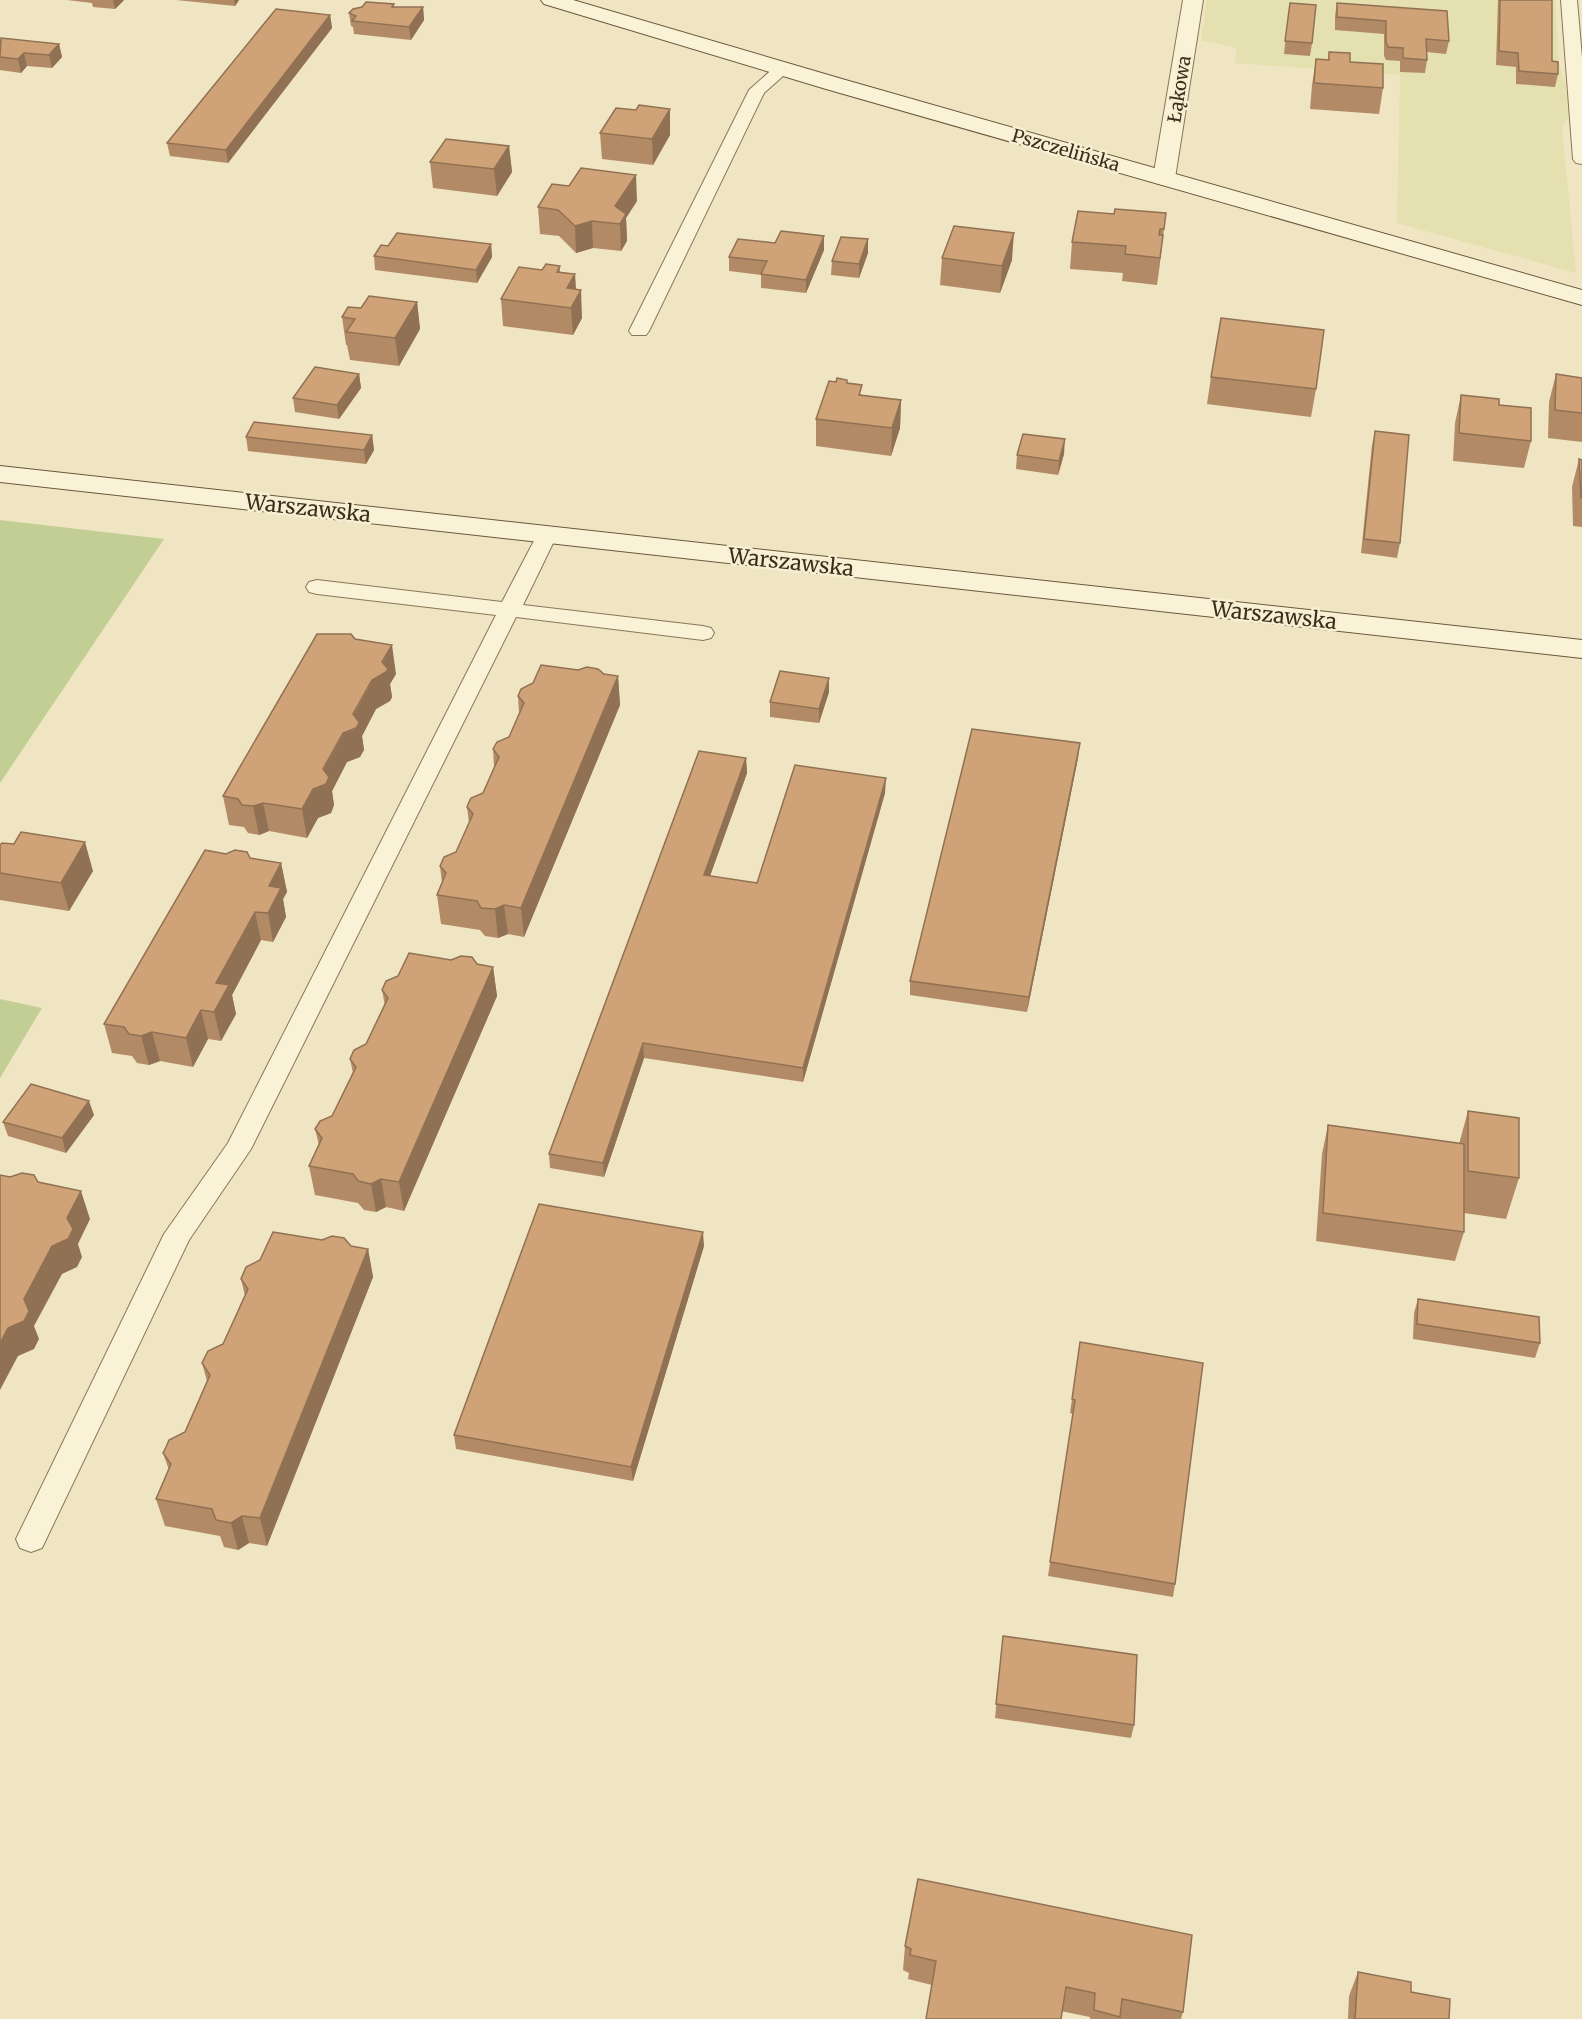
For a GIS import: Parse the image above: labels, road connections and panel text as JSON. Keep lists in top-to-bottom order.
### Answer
{
  "streets": {
    "main road": ["Łąkowa", "Pszczelińska", "Warszawska"]
  },
  "crossings": [
    ["Łąkowa", "Pszczelińska"]
  ]
}
